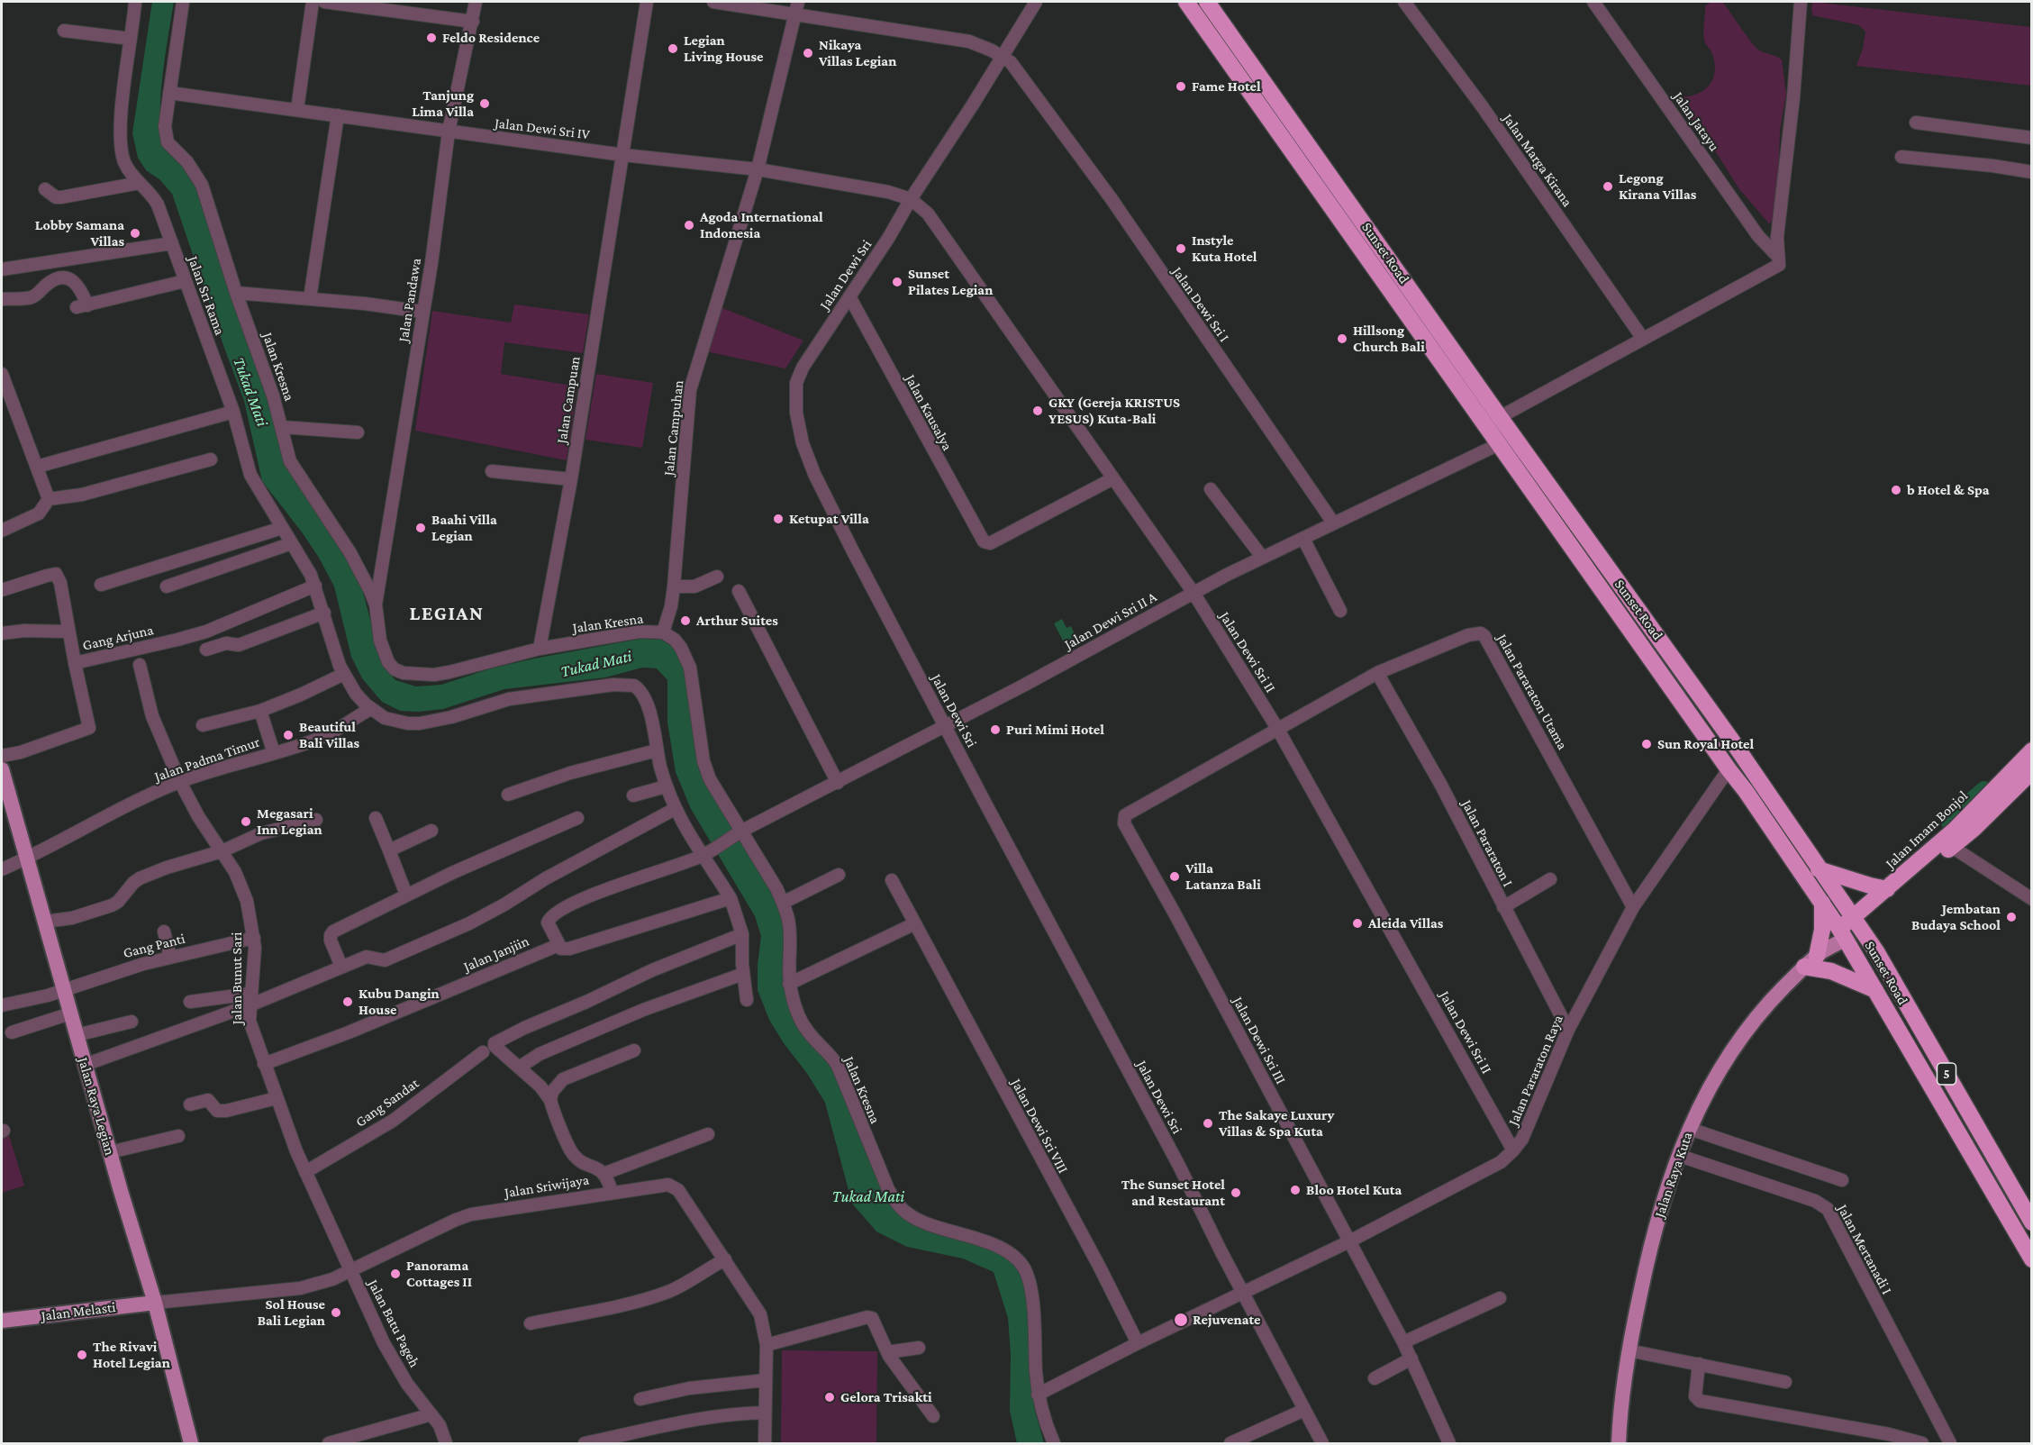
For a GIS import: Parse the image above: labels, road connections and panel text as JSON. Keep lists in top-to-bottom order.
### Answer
{
  "streets": {
    "highway": ["Sunset Road", "Jalan Imam Bonjol", "5"],
    "main road": ["Jalan Raya Legian", "Jalan Raya Kuta", "Jalan Melasti"],
    "street": [
      "Jalan Jatayu",
      "Jalan Dewi Sri IV",
      "Jalan Marga Kirana",
      "Jalan Dewi Sri",
      "Jalan Sri Rama",
      "Jalan Pandawa",
      "Jalan Dewi Sri I",
      "Jalan Kresna",
      "Jalan Campuan",
      "Jalan Kausalya",
      "Jalan Campuhan",
      "Jalan Dewi Sri II A",
      "Gang Arjuna",
      "Jalan Dewi Sri II",
      "Jalan Pararaton Utama",
      "Jalan Padma Timur",
      "Jalan Pararaton I",
      "Gang Panti",
      "Jalan Janjiin",
      "Jalan Bunut Sari",
      "Jalan Dewi Sri III",
      "Jalan Pararaton Raya",
      "Gang Sandat",
      "Jalan Dewi Sri VIII",
      "Jalan Sriwijaya",
      "Jalan Mertanadi I",
      "Jalan Batu Pageh"
    ]
  },
  "crossings": [
    ["Jalan Dewi Sri IV", "Jalan Dewi Sri"],
    ["Jalan Dewi Sri IV", "Jalan Pandawa"],
    ["Jalan Dewi Sri IV", "Jalan Kresna"],
    ["Jalan Dewi Sri IV", "Jalan Campuan"],
    ["Jalan Dewi Sri IV", "Jalan Campuhan"],
    ["Jalan Dewi Sri IV", "Jalan Dewi Sri II"],
    ["Sunset Road", "Jalan Dewi Sri II A"],
    ["Sunset Road", "Jalan Imam Bonjol"],
    ["Sunset Road", "Jalan Pararaton Raya"],
    ["Sunset Road", "Jalan Raya Kuta"],
    ["Jalan Dewi Sri", "Jalan Dewi Sri I"],
    ["Jalan Dewi Sri", "Jalan Kausalya"],
    ["Jalan Dewi Sri", "Jalan Dewi Sri II A"],
    ["Jalan Dewi Sri", "Jalan Dewi Sri II"],
    ["Jalan Dewi Sri", "Jalan Pararaton Raya"],
    ["Jalan Sri Rama", "Gang Arjuna"],
    ["Jalan Sri Rama", "Jalan Padma Timur"],
    ["Jalan Pandawa", "Jalan Kresna"],
    ["Jalan Dewi Sri I", "Jalan Campuhan"],
    ["Jalan Dewi Sri I", "Jalan Dewi Sri II A"],
    ["Jalan Kresna", "Jalan Campuan"],
    ["Jalan Kresna", "Jalan Campuhan"],
    ["Jalan Kresna", "Jalan Dewi Sri II A"],
    ["Jalan Kresna", "Jalan Pararaton Raya"],
    ["Jalan Kausalya", "Jalan Dewi Sri II"],
    ["Jalan Dewi Sri II A", "Jalan Dewi Sri II"],
    ["Jalan Dewi Sri II", "Jalan Pararaton Utama"],
    ["Jalan Dewi Sri II", "Jalan Dewi Sri III"],
    ["Jalan Dewi Sri II", "Jalan Pararaton Raya"],
    ["Jalan Pararaton Utama", "Jalan Pararaton I"],
    ["Jalan Pararaton Utama", "Jalan Dewi Sri III"],
    ["Jalan Pararaton Utama", "Jalan Pararaton Raya"],
    ["Jalan Padma Timur", "Jalan Bunut Sari"],
    ["Jalan Padma Timur", "Jalan Raya Legian"],
    ["Jalan Imam Bonjol", "Jalan Raya Kuta"],
    ["Jalan Pararaton I", "Jalan Pararaton Raya"],
    ["Gang Panti", "Jalan Bunut Sari"],
    ["Gang Panti", "Jalan Raya Legian"],
    ["Jalan Janjiin", "Jalan Bunut Sari"],
    ["Jalan Bunut Sari", "Gang Sandat"],
    ["Jalan Bunut Sari", "Jalan Sriwijaya"],
    ["Jalan Bunut Sari", "Jalan Batu Pageh"],
    ["Jalan Dewi Sri III", "Jalan Pararaton Raya"],
    ["Jalan Pararaton Raya", "Jalan Dewi Sri VIII"],
    ["Jalan Raya Legian", "Jalan Sriwijaya"],
    ["Jalan Raya Legian", "Jalan Melasti"],
    ["Jalan Raya Kuta", "Jalan Mertanadi I"],
    ["Jalan Sriwijaya", "Jalan Melasti"],
    ["Jalan Sriwijaya", "Jalan Batu Pageh"]
  ],
  "districts": ["LEGIAN"],
  "water": ["Tukad Mati"],
  "places": [
    "Feldo Residence",
    "Legian Living House",
    "Nikaya Villas Legian",
    "Fame Hotel",
    "Tanjung Lima Villa",
    "Legong Kirana Villas",
    "Agoda International Indonesia",
    "Lobby Samana Villas",
    "Instyle Kuta Hotel",
    "Sunset Pilates Legian",
    "Hillsong Church Bali",
    "GKY (Gereja KRISTUS YESUS) Kuta-Bali",
    "b Hotel & Spa",
    "Ketupat Villa",
    "Baahi Villa Legian",
    "Arthur Suites",
    "Puri Mimi Hotel",
    "Beautiful Bali Villas",
    "Sun Royal Hotel",
    "Megasari Inn Legian",
    "Villa Latanza Bali",
    "Jembatan Budaya School",
    "Aleida Villas",
    "Kubu Dangin House",
    "The Sakaye Luxury Villas & Spa Kuta",
    "Bloo Hotel Kuta",
    "The Sunset Hotel and Restaurant",
    "Panorama Cottages II",
    "Sol House Bali Legian",
    "Rejuvenate",
    "The Rivavi Hotel Legian",
    "Gelora Trisakti"
  ]
}
